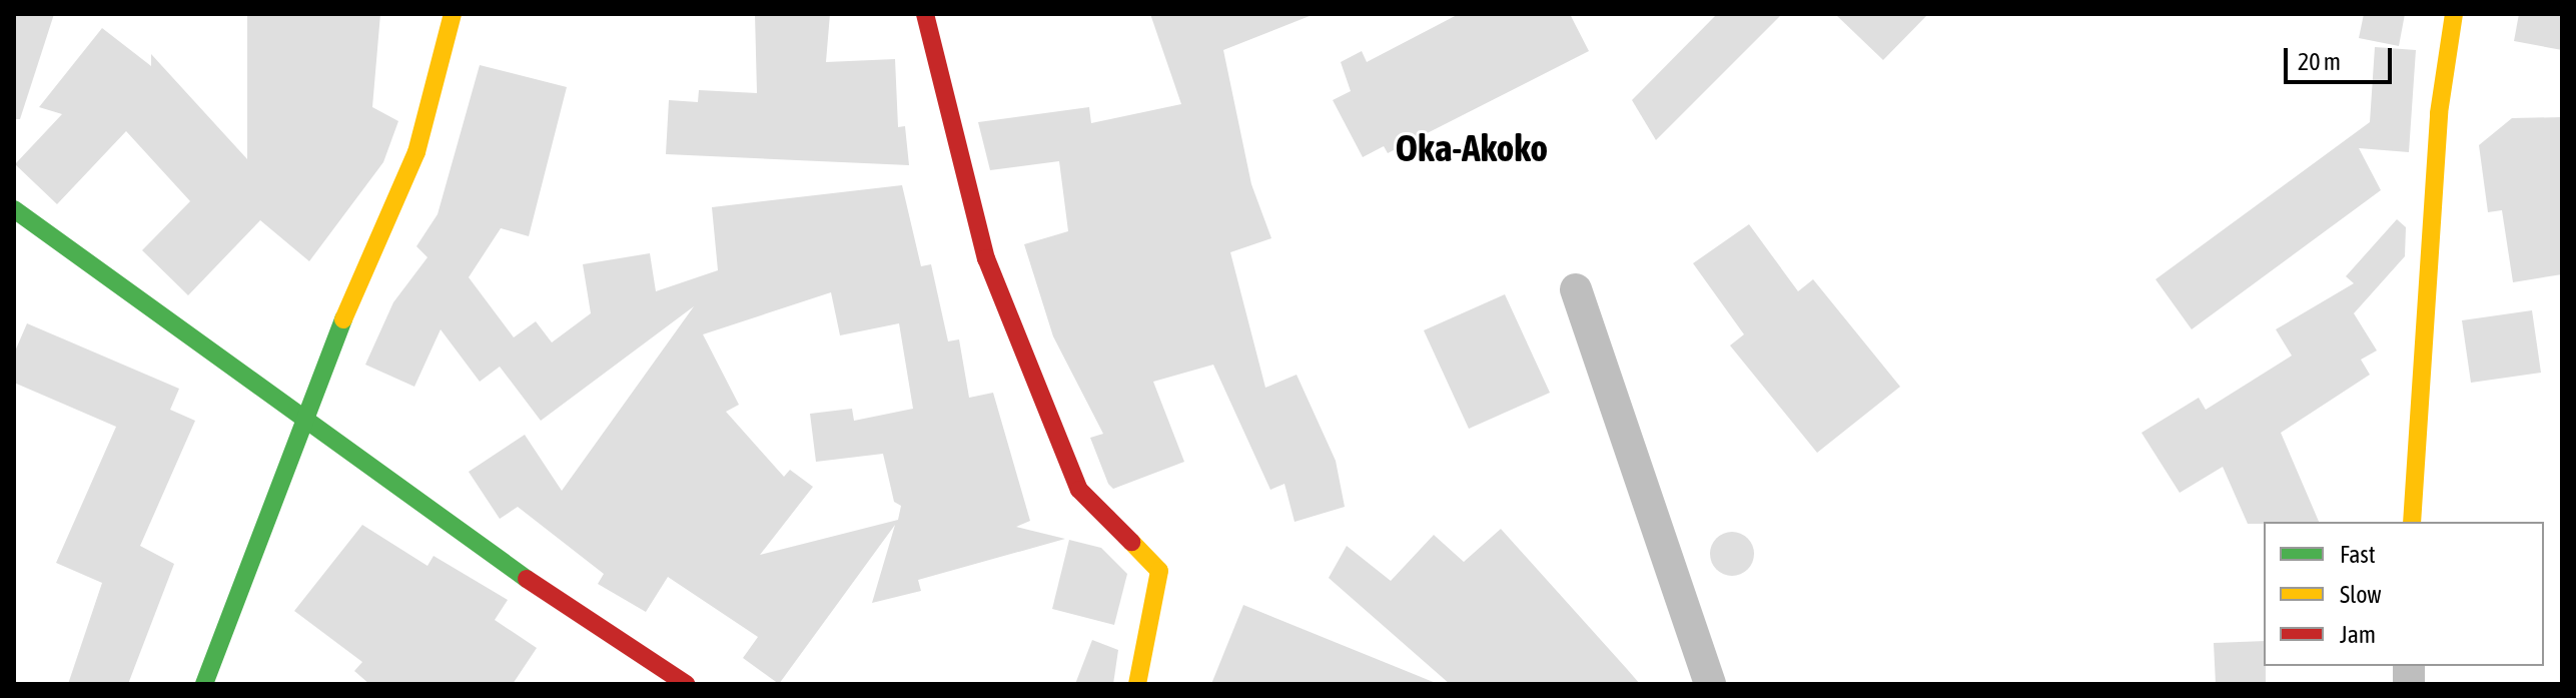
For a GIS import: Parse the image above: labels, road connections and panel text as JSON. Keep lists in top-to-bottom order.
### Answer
{
  "districts": ["Oka-Akoko"],
  "legend": ["Fast", "Slow", "Jam"],
  "scale_bar": "20 m"
}
